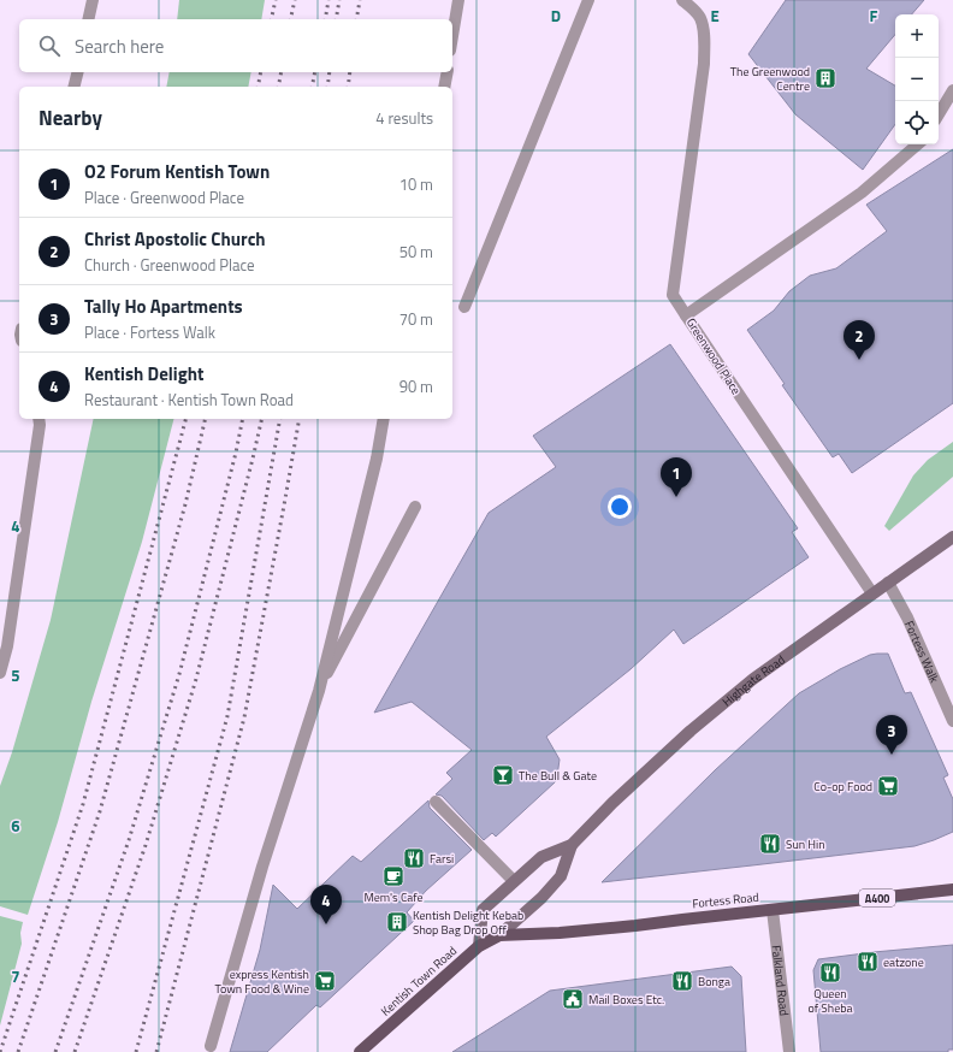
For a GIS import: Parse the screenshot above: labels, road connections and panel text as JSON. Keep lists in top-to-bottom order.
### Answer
{
  "streets": {
    "main road": [
      "Highgate Road",
      "A400",
      "Fortess Road",
      "Kentish Town Road"
    ],
    "street": ["Greenwood Place", "Fortess Walk", "Falkland Road"]
  },
  "crossings": [
    ["Greenwood Place", "Highgate Road"],
    ["Fortess Walk", "Highgate Road"],
    ["Highgate Road", "Fortess Road"],
    ["Highgate Road", "Kentish Town Road"],
    ["Fortess Road", "Kentish Town Road"],
    ["Fortess Road", "Falkland Road"]
  ],
  "places": {
    "building": ["The Greenwood Centre", "Kentish Delight Kebab Shop Bag Drop Off"],
    "bar": ["The Bull & Gate"],
    "supermarket": ["Co-op Food", "express Kentish Town Food & Wine"],
    "restaurant": [
      "Sun Hin",
      "Farsi",
      "eatzone",
      "Queen of Sheba",
      "Bonga"
    ],
    "cafe": ["Mem's Cafe"],
    "public building": ["Mail Boxes Etc."]
  },
  "page": {
    "map_buttons": ["+", "−"],
    "search": "Search here",
    "heading": ["Nearby", "4 results"],
    "list": [
      {
        "mark": "1",
        "name": "O2 Forum Kentish Town",
        "note": "Place · Greenwood Place",
        "value": "10 m"
      },
      {
        "mark": "2",
        "name": "Christ Apostolic Church",
        "note": "Church · Greenwood Place",
        "value": "50 m"
      },
      {
        "mark": "3",
        "name": "Tally Ho Apartments",
        "note": "Place · Fortess Walk",
        "value": "70 m"
      },
      {
        "mark": "4",
        "name": "Kentish Delight",
        "note": "Restaurant · Kentish Town Road",
        "value": "90 m"
      }
    ],
    "pins": [
      "2",
      "1",
      "3",
      "4"
    ]
  },
  "grid": {
    "columns": ["D", "E", "F"],
    "rows": [
      "4",
      "5",
      "6",
      "7"
    ]
  }
}
